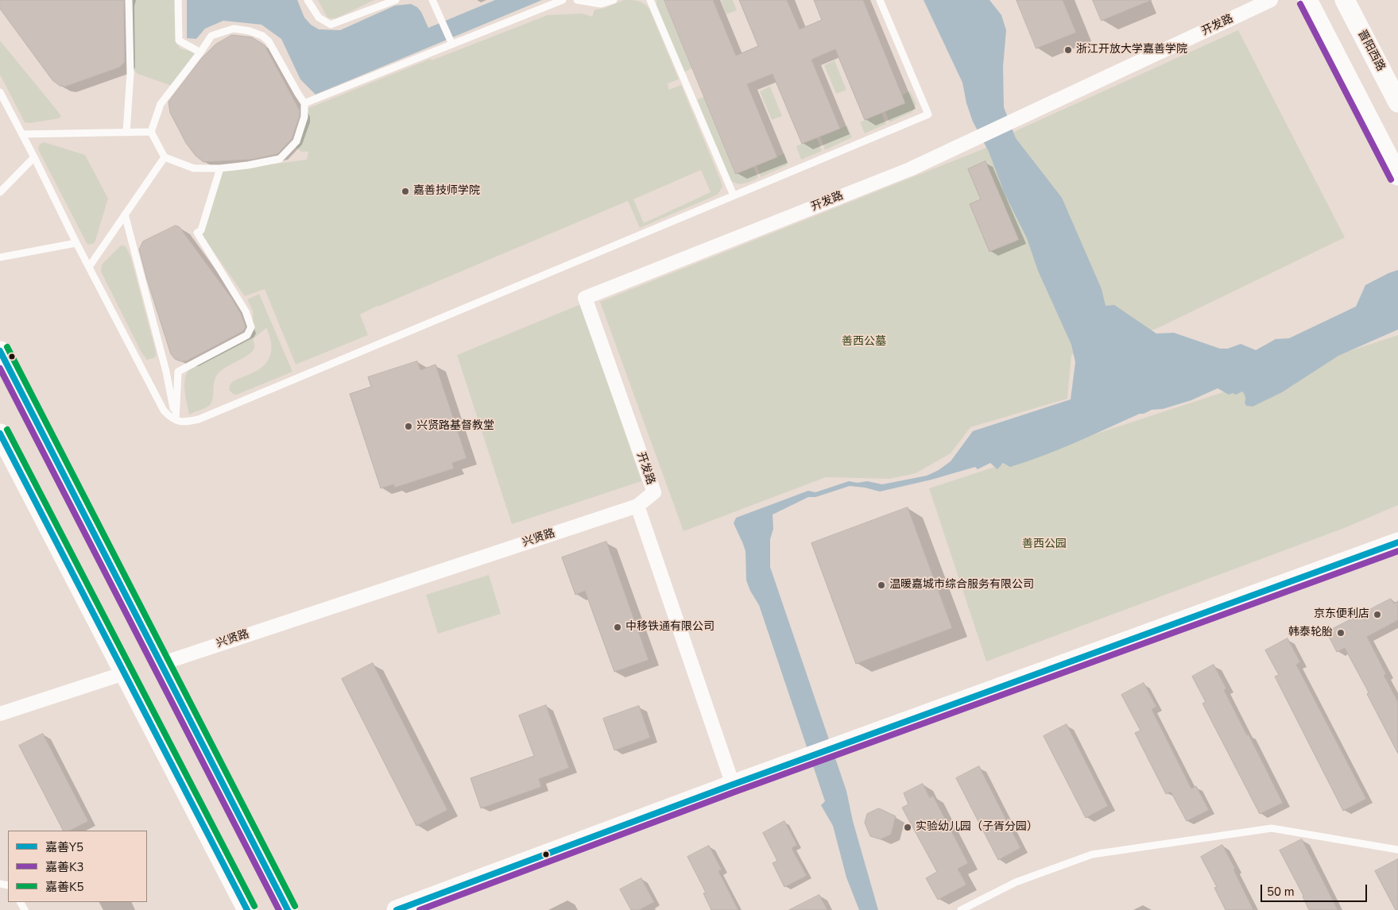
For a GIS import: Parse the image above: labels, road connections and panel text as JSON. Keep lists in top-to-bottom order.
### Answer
{
  "streets": {
    "main road": ["晋阳西路"],
    "street": ["开发路", "兴贤路"]
  },
  "crossings": [
    ["开发路", "兴贤路"]
  ],
  "parks": ["善西公墓", "善西公园"],
  "places": [
    "浙江开放大学嘉善学院",
    "嘉善技师学院",
    "兴贤路基督教堂",
    "温暖嘉城市综合服务有限公司",
    "京东便利店",
    "中移铁通有限公司",
    "韩泰轮胎",
    "实验幼儿园（子胥分园）"
  ],
  "lines": ["transit line 嘉善K3", "transit line 嘉善K5", "transit line 嘉善Y5"],
  "legend": ["嘉善Y5", "嘉善K3", "嘉善K5"],
  "scale_bar": "50 m"
}
